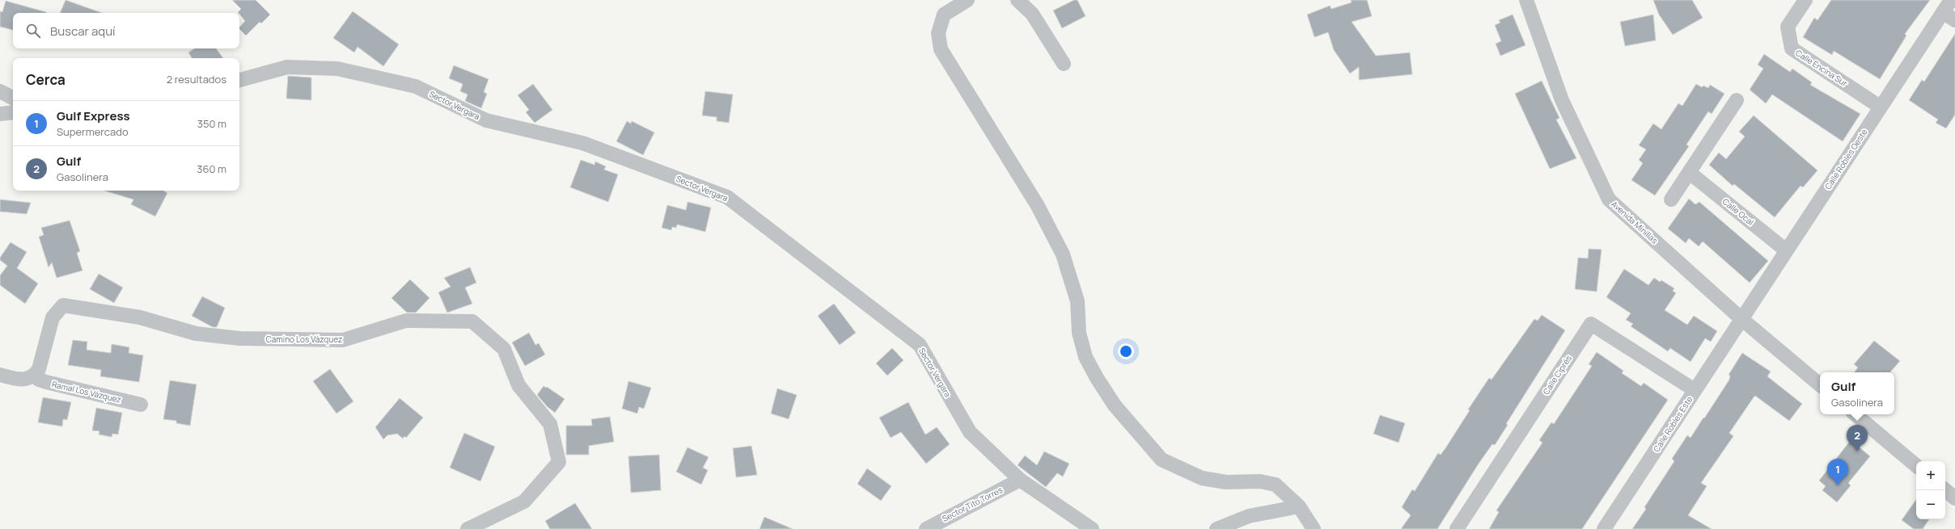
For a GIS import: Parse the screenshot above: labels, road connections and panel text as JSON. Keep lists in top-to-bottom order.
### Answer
{
  "streets": {
    "street": [
      "Calle Encina Sur",
      "Sector Vergara",
      "Calle Robles Oeste",
      "Calle Ocal",
      "Avenida Minillas",
      "Camino Los Vázquez",
      "Calle Ciprés",
      "Ramal Los Vázquez",
      "Calle Robles Este",
      "Sector Tito Torres"
    ]
  },
  "crossings": [
    ["Calle Encina Sur", "Calle Robles Oeste"],
    ["Sector Vergara", "Sector Tito Torres"],
    ["Calle Robles Oeste", "Calle Ocal"],
    ["Calle Robles Oeste", "Avenida Minillas"],
    ["Calle Robles Oeste", "Calle Robles Este"],
    ["Avenida Minillas", "Calle Robles Este"],
    ["Camino Los Vázquez", "Ramal Los Vázquez"],
    ["Calle Ciprés", "Calle Robles Este"]
  ],
  "page": {
    "search": "Buscar aquí",
    "heading": ["Cerca", "2 resultados"],
    "list": [
      {
        "mark": "1",
        "name": "Gulf Express",
        "note": "Supermercado",
        "value": "350 m"
      },
      {
        "mark": "2",
        "name": "Gulf",
        "note": "Gasolinera",
        "value": "360 m"
      }
    ],
    "popup": ["Gulf", "Gasolinera"],
    "pins": ["2", "1"],
    "map_buttons": ["+", "−"]
  }
}
